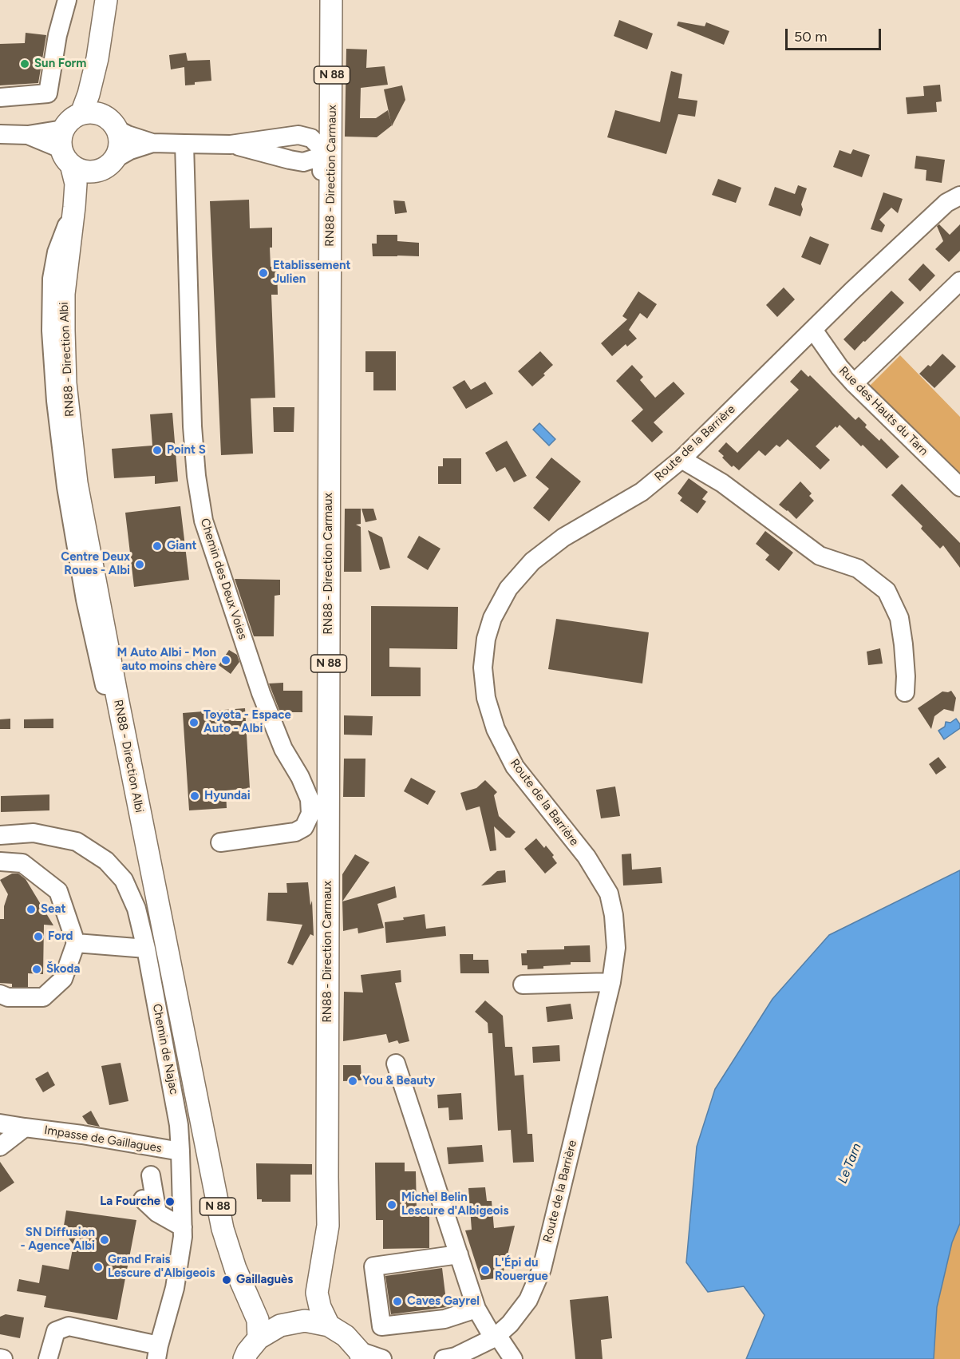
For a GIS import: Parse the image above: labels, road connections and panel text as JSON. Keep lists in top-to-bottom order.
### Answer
{
  "streets": {
    "main road": ["N 88", "RN88 - Direction Carmaux", "RN88 - Direction Albi"],
    "street": [
      "Rue des Hauts du Tarn",
      "Route de la Barrière",
      "Chemin des Deux Voies",
      "Chemin de Najac",
      "Impasse de Gaillagues"
    ]
  },
  "crossings": [
    ["Rue des Hauts du Tarn", "Route de la Barrière"],
    ["Chemin de Najac", "Impasse de Gaillagues"]
  ],
  "water": ["Le Tarn"],
  "places": [
    "Sun Form",
    "Etablissement Julien",
    "Point S",
    "Giant",
    "Centre Deux Roues - Albi",
    "M Auto Albi - Mon auto moins chère",
    "Toyota - Espace Auto - Albi",
    "Hyundai",
    "Seat",
    "Ford",
    "Škoda",
    "You & Beauty",
    "La Fourche",
    "Michel Belin Lescure d'Albigeois",
    "SN Diffusion - Agence Albi",
    "Grand Frais Lescure d'Albigeois",
    "L'Épi du Rouergue",
    "Gaillaguès",
    "Caves Gayrel"
  ],
  "scale_bar": "50 m"
}
